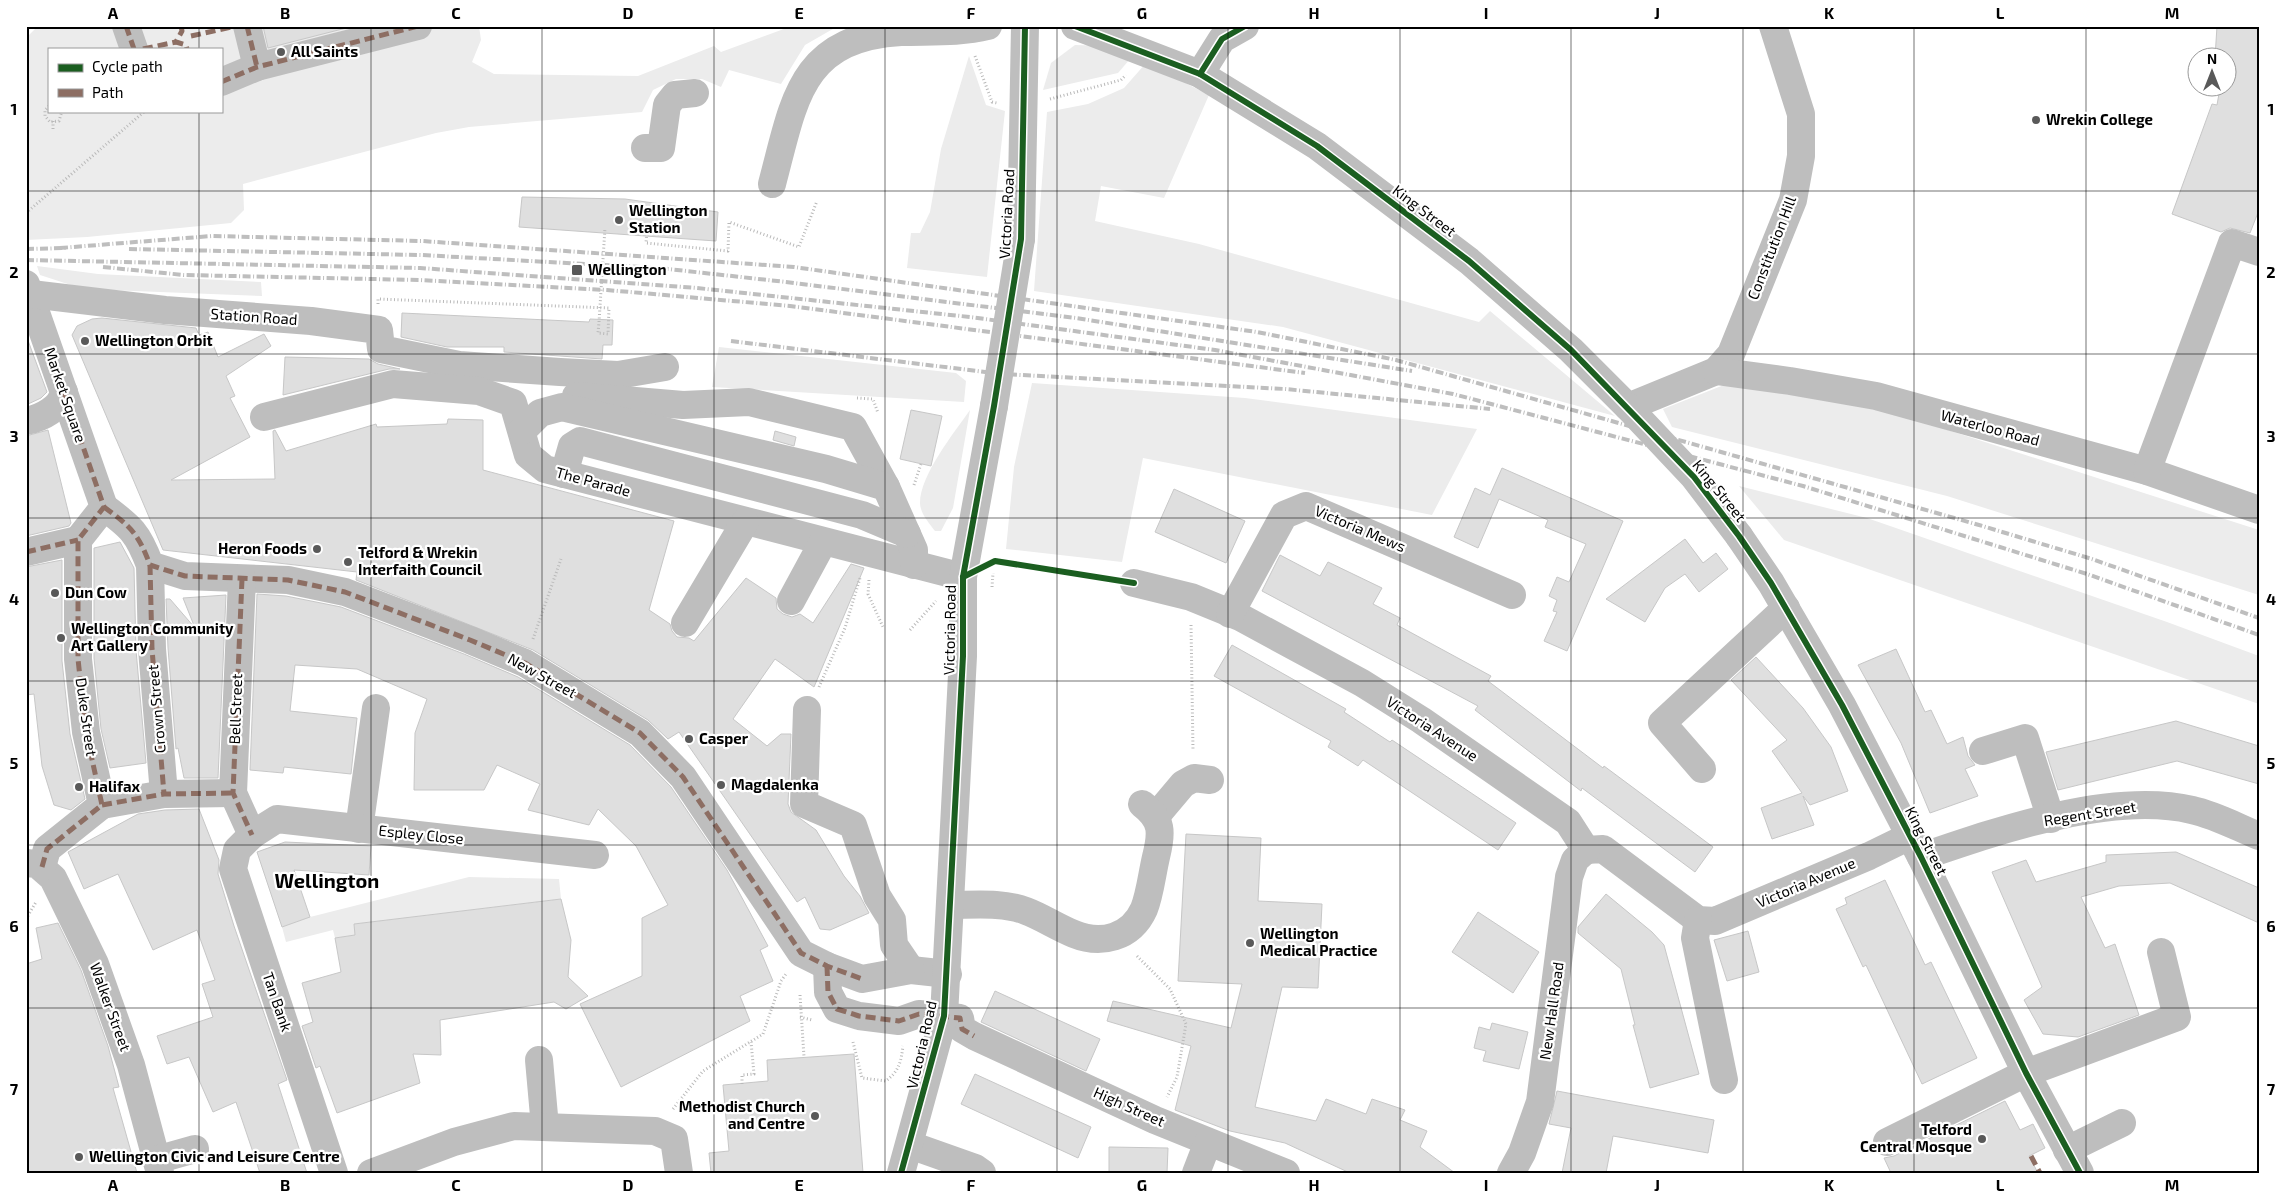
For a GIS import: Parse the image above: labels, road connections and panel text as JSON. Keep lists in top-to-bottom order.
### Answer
{
  "streets": {
    "street": [
      "King Street",
      "Victoria Road",
      "Constitution Hill",
      "Station Road",
      "Market Square",
      "Waterloo Road",
      "The Parade",
      "Victoria Mews",
      "New Street",
      "Crown Street",
      "Bell Street",
      "Duke Street",
      "Victoria Avenue",
      "Regent Street",
      "Espley Close",
      "Tan Bank",
      "Walker Street",
      "New Hall Road",
      "High Street"
    ]
  },
  "crossings": [
    ["King Street", "Constitution Hill"],
    ["King Street", "Victoria Avenue"],
    ["King Street", "Regent Street"],
    ["Victoria Road", "The Parade"],
    ["Victoria Road", "High Street"],
    ["Constitution Hill", "Waterloo Road"],
    ["Station Road", "Market Square"],
    ["Victoria Mews", "Victoria Avenue"],
    ["New Street", "Crown Street"],
    ["New Street", "Bell Street"],
    ["Bell Street", "Espley Close"],
    ["Bell Street", "Tan Bank"],
    ["Victoria Avenue", "Regent Street"],
    ["Victoria Avenue", "New Hall Road"],
    ["Espley Close", "Tan Bank"]
  ],
  "districts": ["Wellington"],
  "places": {
    "other": [
      "All Saints",
      "Wrekin College",
      "Wellington Station",
      "Wellington Orbit",
      "Heron Foods",
      "Telford & Wrekin Interfaith Council",
      "Dun Cow",
      "Wellington Community Art Gallery",
      "Casper",
      "Magdalenka",
      "Halifax",
      "Wellington Medical Practice",
      "Methodist Church and Centre",
      "Telford Central Mosque",
      "Wellington Civic and Leisure Centre"
    ],
    "transit": ["Wellington"]
  },
  "legend": ["Cycle path", "Path"],
  "north": "top",
  "grid": {
    "columns": [
      "A",
      "B",
      "C",
      "D",
      "E",
      "F",
      "G",
      "H",
      "I",
      "J",
      "K",
      "L",
      "M"
    ],
    "rows": [
      "1",
      "2",
      "3",
      "4",
      "5",
      "6",
      "7"
    ]
  }
}
